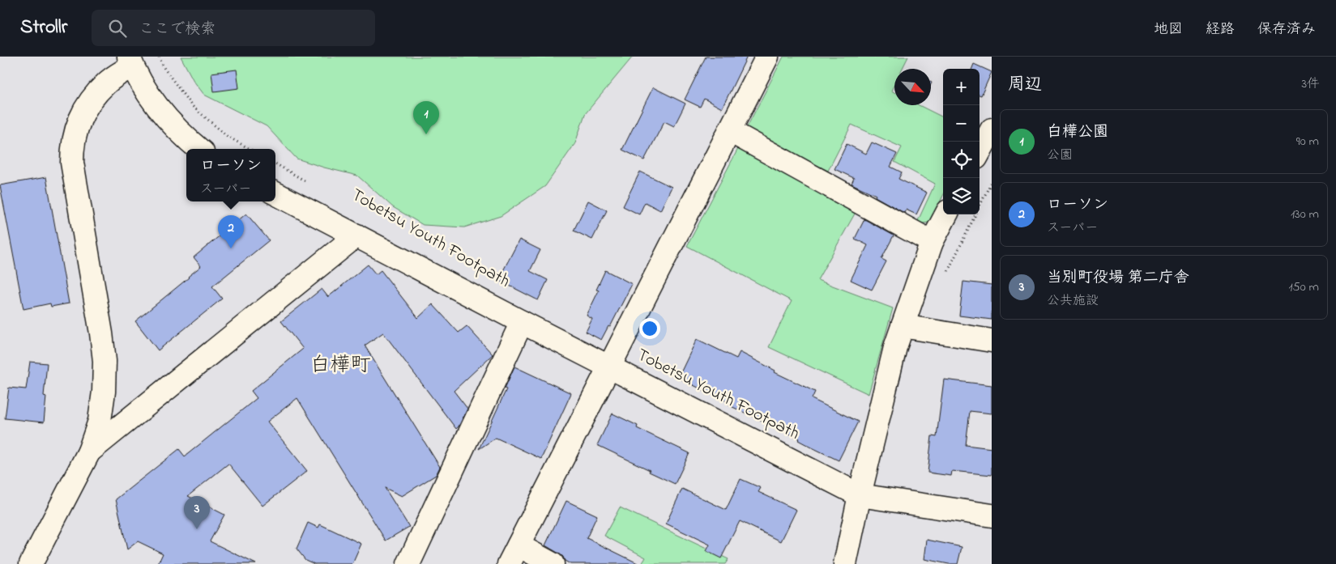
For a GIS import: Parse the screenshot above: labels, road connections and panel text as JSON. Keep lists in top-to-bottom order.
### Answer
{
  "districts": ["白樺町"],
  "north": "bottom right",
  "page": {
    "header": "Strollr",
    "search": "ここで検索",
    "nav": ["地図", "経路", "保存済み"],
    "heading": ["周辺", "3件"],
    "map_buttons": ["+", "−"],
    "pins": ["1", "2", "3"],
    "list": [
      {
        "mark": "1",
        "name": "白樺公園",
        "note": "公園",
        "value": "90 m"
      },
      {
        "mark": "2",
        "name": "ローソン",
        "note": "スーパー",
        "value": "130 m"
      },
      {
        "mark": "3",
        "name": "当別町役場 第二庁舎",
        "note": "公共施設",
        "value": "150 m"
      }
    ],
    "popup": ["ローソン", "スーパー"]
  }
}
